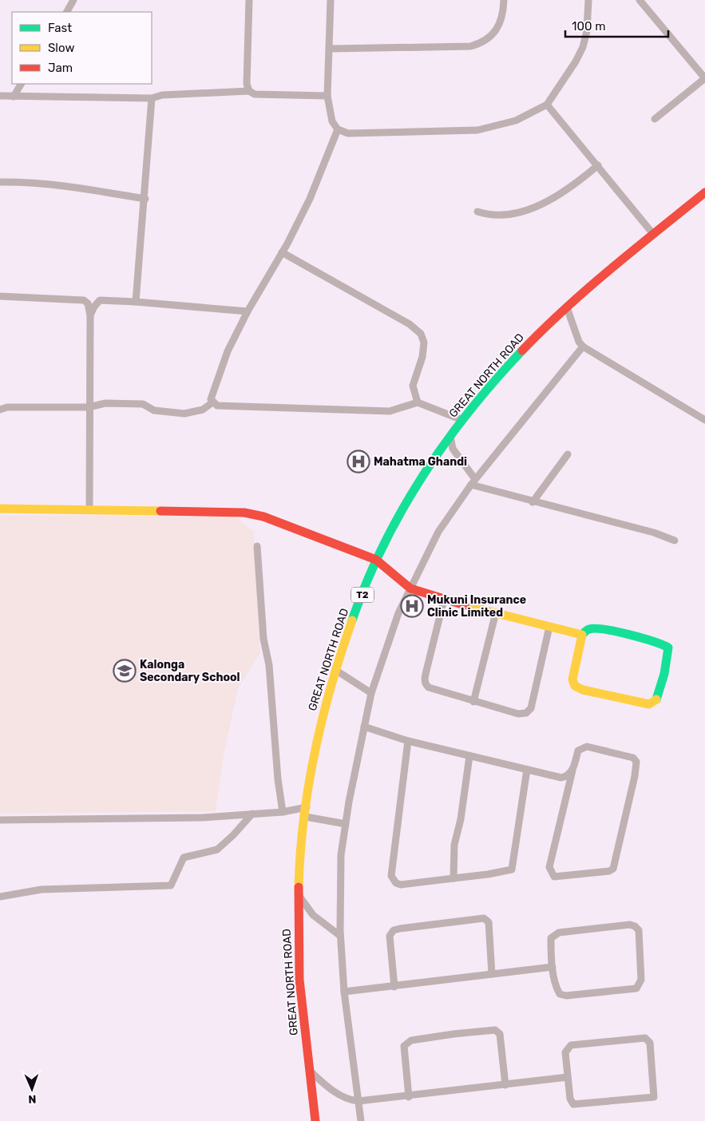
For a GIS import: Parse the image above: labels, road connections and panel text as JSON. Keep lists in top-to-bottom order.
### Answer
{
  "streets": {
    "main road": ["GREAT NORTH ROAD", "T2"]
  },
  "places": {
    "hospital": ["Mahatma Ghandi", "Mukuni Insurance Clinic Limited"],
    "school or university": ["Kalonga Secondary School"]
  },
  "legend": ["Fast", "Slow", "Jam"],
  "scale_bar": "100 m",
  "north": "bottom"
}
